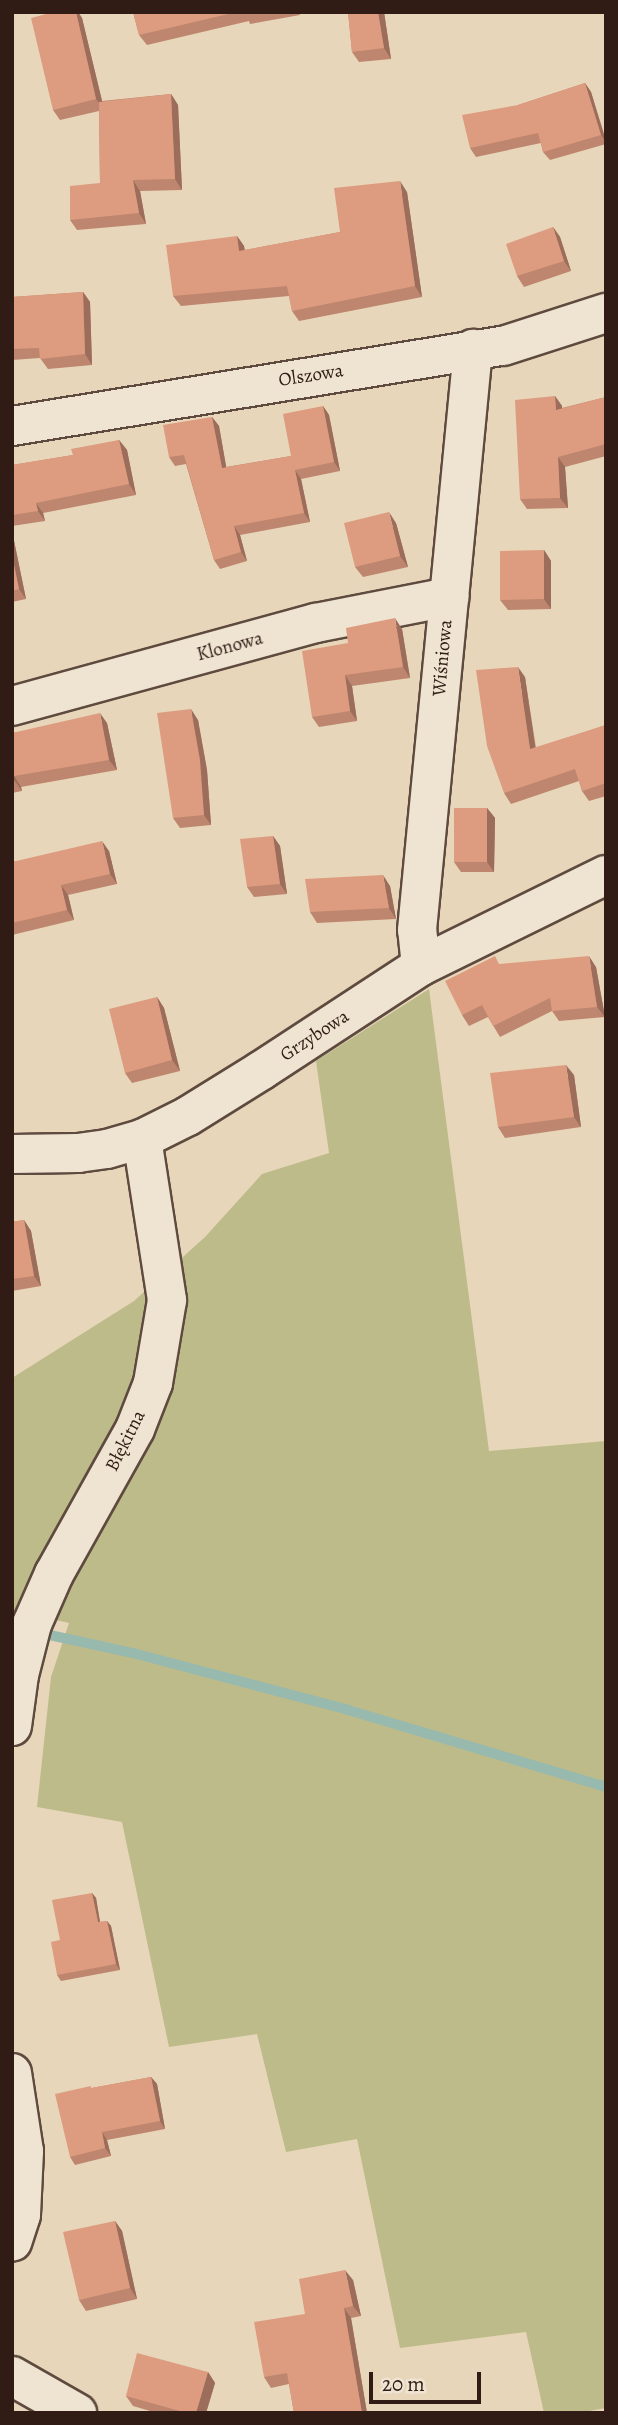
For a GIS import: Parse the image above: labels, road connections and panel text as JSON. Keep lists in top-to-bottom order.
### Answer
{
  "streets": {
    "street": [
      "Olszowa",
      "Klonowa",
      "Wiśniowa",
      "Grzybowa",
      "Błękitna"
    ]
  },
  "crossings": [
    ["Olszowa", "Wiśniowa"],
    ["Klonowa", "Wiśniowa"],
    ["Wiśniowa", "Grzybowa"],
    ["Grzybowa", "Błękitna"]
  ],
  "scale_bar": "20 m"
}
